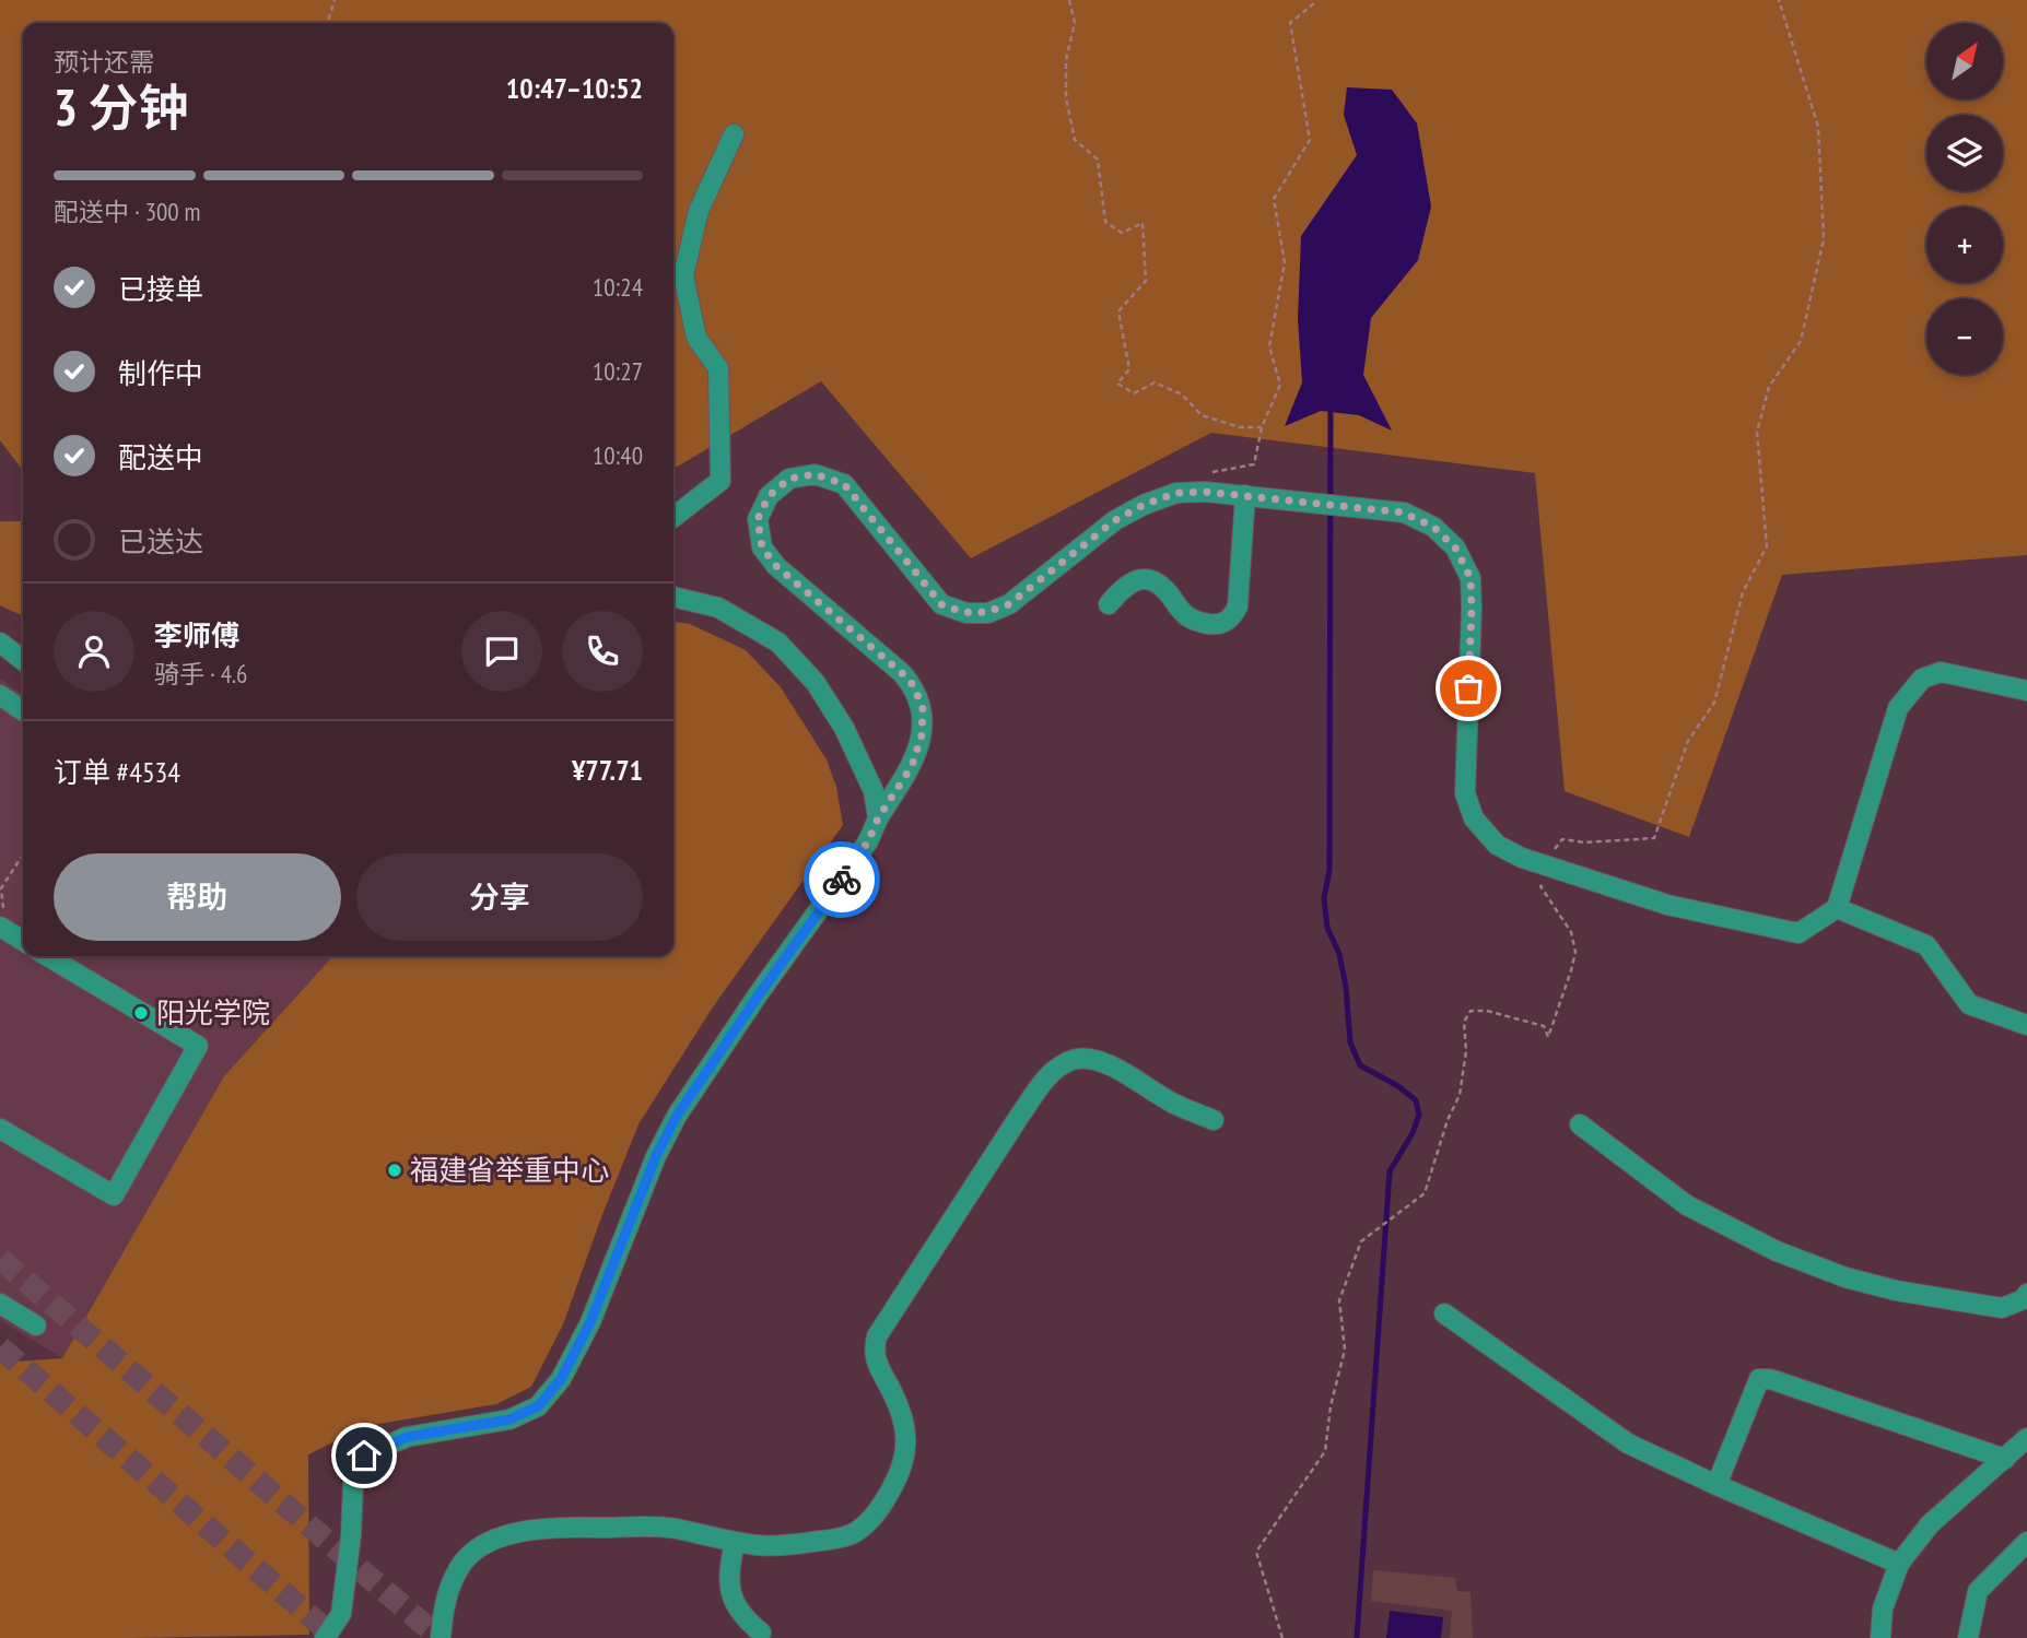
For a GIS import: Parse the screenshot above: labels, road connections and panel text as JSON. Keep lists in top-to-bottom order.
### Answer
{
  "places": ["阳光学院", "福建省举重中心"],
  "north": "top right",
  "page": {
    "map_buttons": ["+", "−"],
    "heading": ["3 分钟", "预计还需", "10:47–10:52"],
    "panel": [
      "李师傅",
      "骑手 · 4.6",
      "订单 #4534",
      "¥77.71"
    ],
    "bar": "配送中 · 300 m",
    "list": [
      ["已接单", "10:24"],
      ["制作中", "10:27"],
      ["配送中", "10:40"],
      "已送达"
    ],
    "buttons": ["帮助", "分享"]
  }
}
